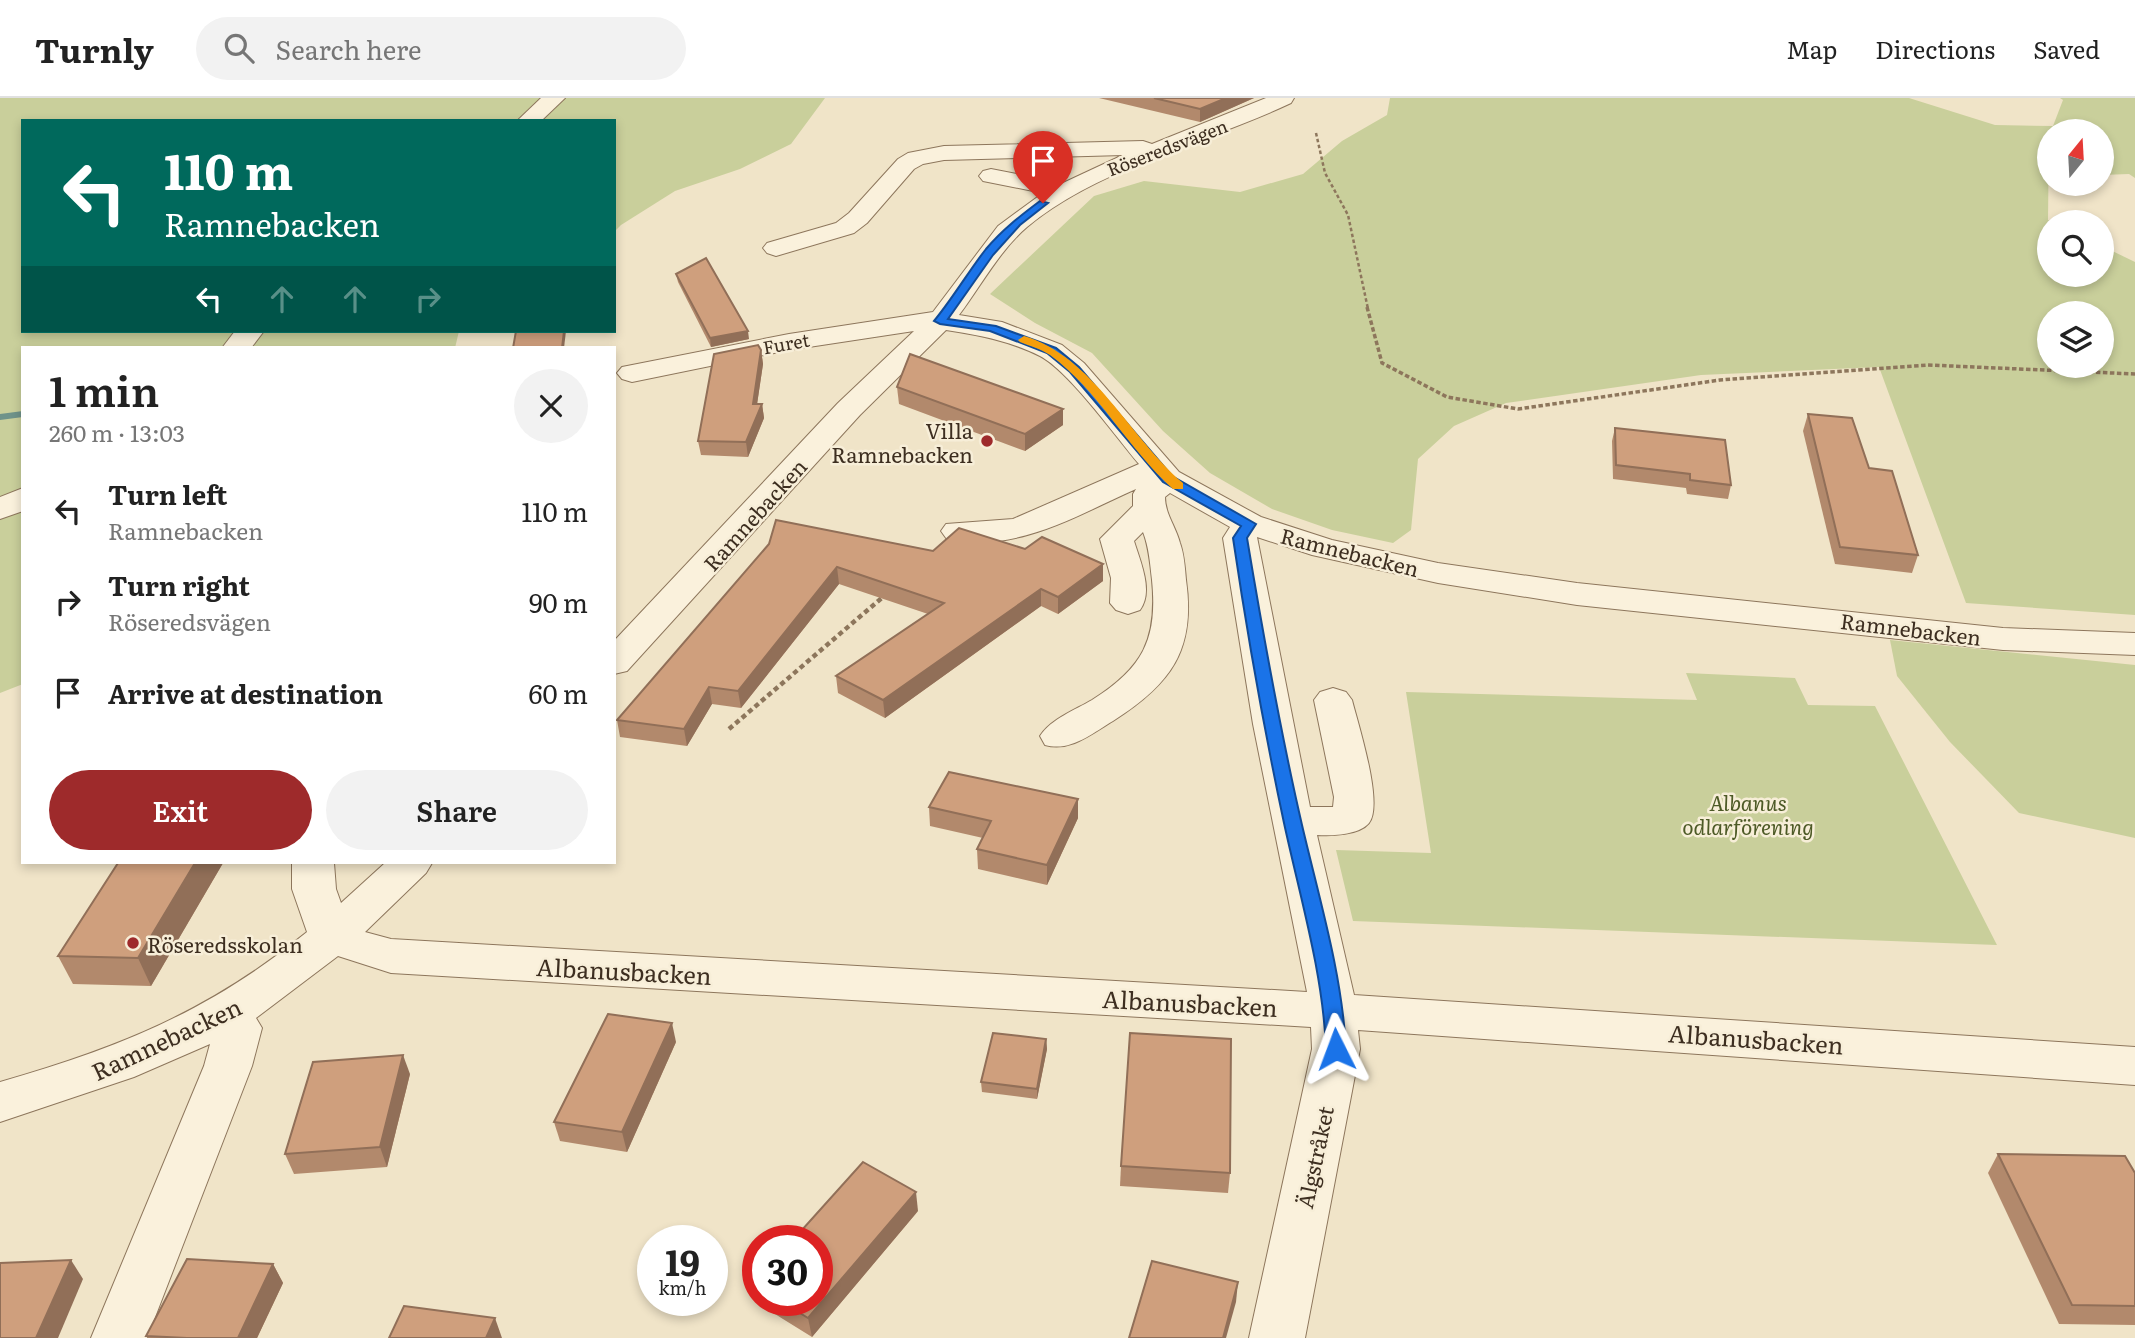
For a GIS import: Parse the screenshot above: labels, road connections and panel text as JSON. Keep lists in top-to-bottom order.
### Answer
{
  "streets": {
    "street": [
      "Röseredsvägen",
      "Furet",
      "Ramnebacken",
      "Albanusbacken",
      "Älgstråket"
    ]
  },
  "crossings": [
    ["Röseredsvägen", "Furet"],
    ["Röseredsvägen", "Ramnebacken"],
    ["Furet", "Ramnebacken"],
    ["Ramnebacken", "Albanusbacken"],
    ["Ramnebacken", "Älgstråket"],
    ["Albanusbacken", "Älgstråket"]
  ],
  "parks": ["Albanus odlarförening"],
  "places": ["Villa Ramnebacken", "Röseredsskolan"],
  "north": "top",
  "page": {
    "header": "Turnly",
    "search": "Search here",
    "nav": ["Map", "Directions", "Saved"],
    "turn": ["110 m", "Ramnebacken"],
    "heading": ["1 min", "260 m · 13:03"],
    "list": [
      {
        "name": "Turn left",
        "note": "Ramnebacken",
        "value": "110 m"
      },
      {
        "name": "Turn right",
        "note": "Röseredsvägen",
        "value": "90 m"
      },
      {
        "name": "Arrive at destination",
        "value": "60 m"
      }
    ],
    "buttons": ["Exit", "Share"],
    "speed": "19 km/h",
    "limit": "30"
  }
}
